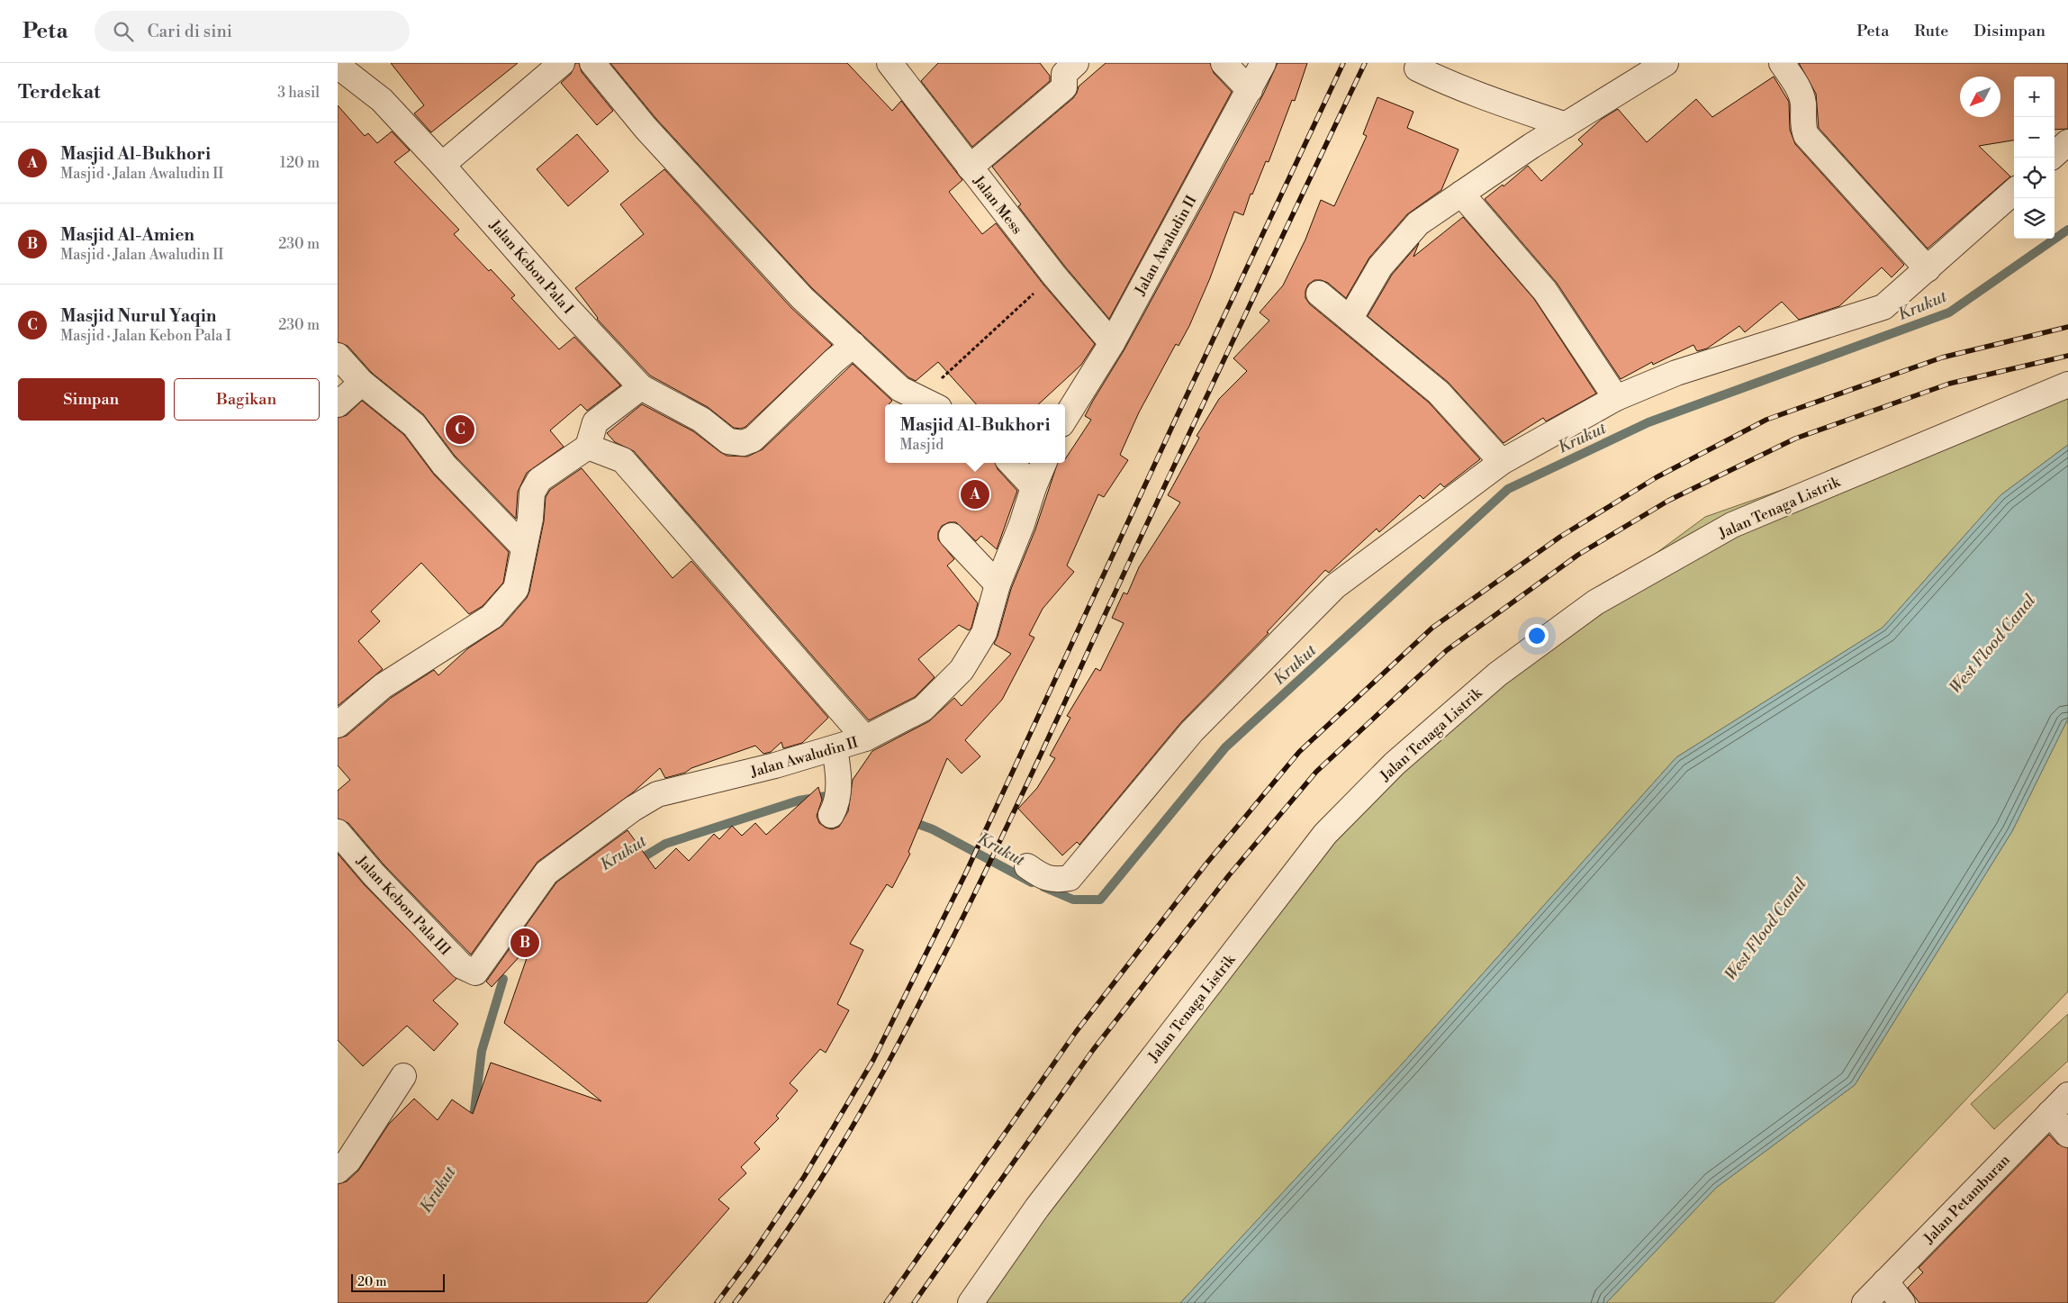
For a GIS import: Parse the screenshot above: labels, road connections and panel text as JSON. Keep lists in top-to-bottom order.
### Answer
{
  "streets": {
    "street": [
      "Jalan Mess",
      "Jalan Awaludin II",
      "Jalan Kebon Pala I",
      "Jalan Tenaga Listrik",
      "Jalan Kebon Pala III",
      "Jalan Petamburan"
    ]
  },
  "crossings": [
    ["Jalan Mess", "Jalan Awaludin II"],
    ["Jalan Awaludin II", "Jalan Kebon Pala III"]
  ],
  "water": ["Krukut", "West Flood Canal"],
  "scale_bar": "20 m",
  "north": "bottom left",
  "page": {
    "header": "Peta",
    "search": "Cari di sini",
    "nav": ["Peta", "Rute", "Disimpan"],
    "heading": ["Terdekat", "3 hasil"],
    "map_buttons": ["+", "−"],
    "list": [
      {
        "mark": "A",
        "name": "Masjid Al-Bukhori",
        "note": "Masjid · Jalan Awaludin II",
        "value": "120 m"
      },
      {
        "mark": "B",
        "name": "Masjid Al-Amien",
        "note": "Masjid · Jalan Awaludin II",
        "value": "230 m"
      },
      {
        "mark": "C",
        "name": "Masjid Nurul Yaqin",
        "note": "Masjid · Jalan Kebon Pala I",
        "value": "230 m"
      }
    ],
    "buttons": ["Simpan", "Bagikan"],
    "popup": ["Masjid Al-Bukhori", "Masjid"],
    "pins": ["C", "A", "B"],
    "scale": "20 m"
  }
}
